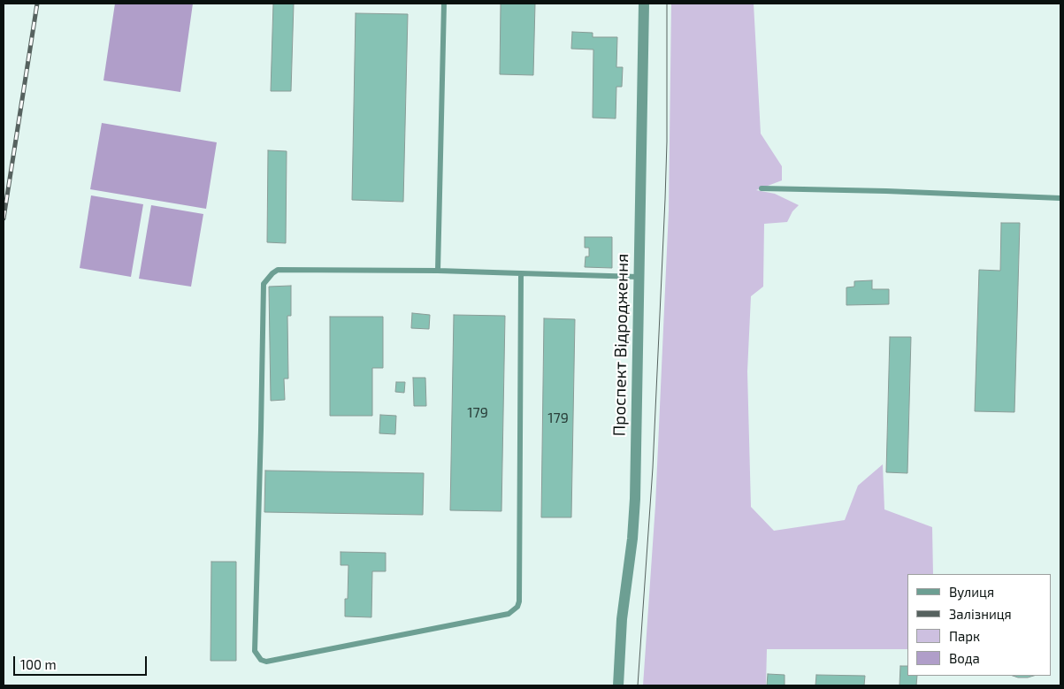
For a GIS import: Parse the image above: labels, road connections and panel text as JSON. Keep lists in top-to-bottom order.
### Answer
{
  "streets": {
    "street": ["Проспект Відродження"]
  },
  "house_numbers": ["179", "179"],
  "legend": [
    "Вулиця",
    "Залізниця",
    "Парк",
    "Вода"
  ],
  "scale_bar": "100 m"
}
